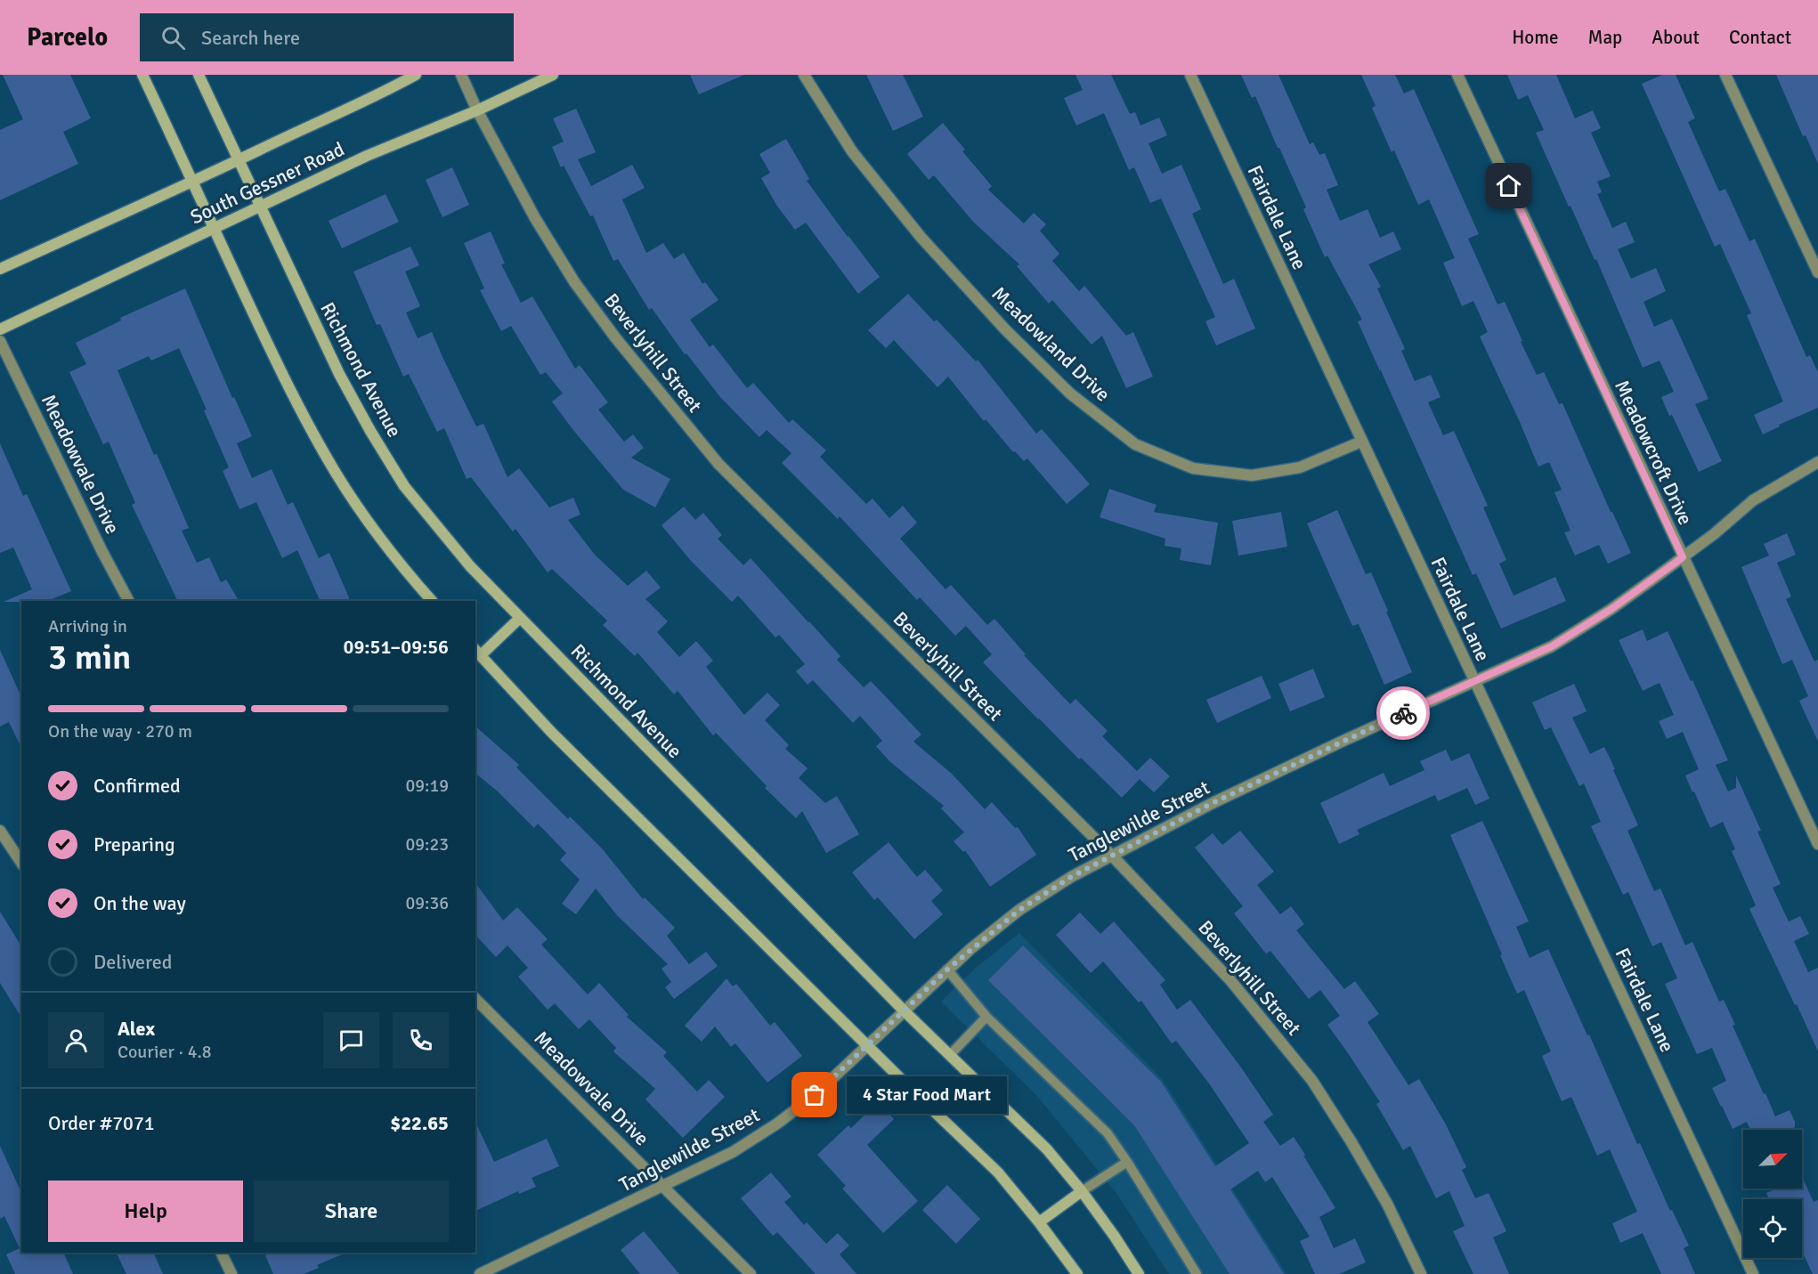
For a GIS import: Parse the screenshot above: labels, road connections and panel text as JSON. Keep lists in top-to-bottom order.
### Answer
{
  "streets": {
    "main road": ["South Gessner Road", "Richmond Avenue"],
    "street": [
      "Fairdale Lane",
      "Meadowland Drive",
      "Beverlyhill Street",
      "Meadowcroft Drive",
      "Meadowvale Drive",
      "Tanglewilde Street"
    ]
  },
  "crossings": [
    ["South Gessner Road", "Beverlyhill Street"],
    ["South Gessner Road", "Richmond Avenue"],
    ["Fairdale Lane", "Meadowland Drive"],
    ["Fairdale Lane", "Tanglewilde Street"],
    ["Beverlyhill Street", "Tanglewilde Street"],
    ["Richmond Avenue", "Tanglewilde Street"],
    ["Meadowcroft Drive", "Tanglewilde Street"],
    ["Meadowvale Drive", "Tanglewilde Street"]
  ],
  "places": ["4 Star Food Mart"],
  "north": "top right",
  "page": {
    "header": "Parcelo",
    "search": "Search here",
    "nav": [
      "Home",
      "Map",
      "About",
      "Contact"
    ],
    "heading": ["3 min", "Arriving in", "09:51–09:56"],
    "panel": [
      "Alex",
      "Courier · 4.8",
      "Order #7071",
      "$22.65"
    ],
    "bar": "On the way · 270 m",
    "list": [
      ["Confirmed", "09:19"],
      ["Preparing", "09:23"],
      ["On the way", "09:36"],
      "Delivered"
    ],
    "bubble": "4 Star Food Mart",
    "buttons": ["Help", "Share"]
  }
}
